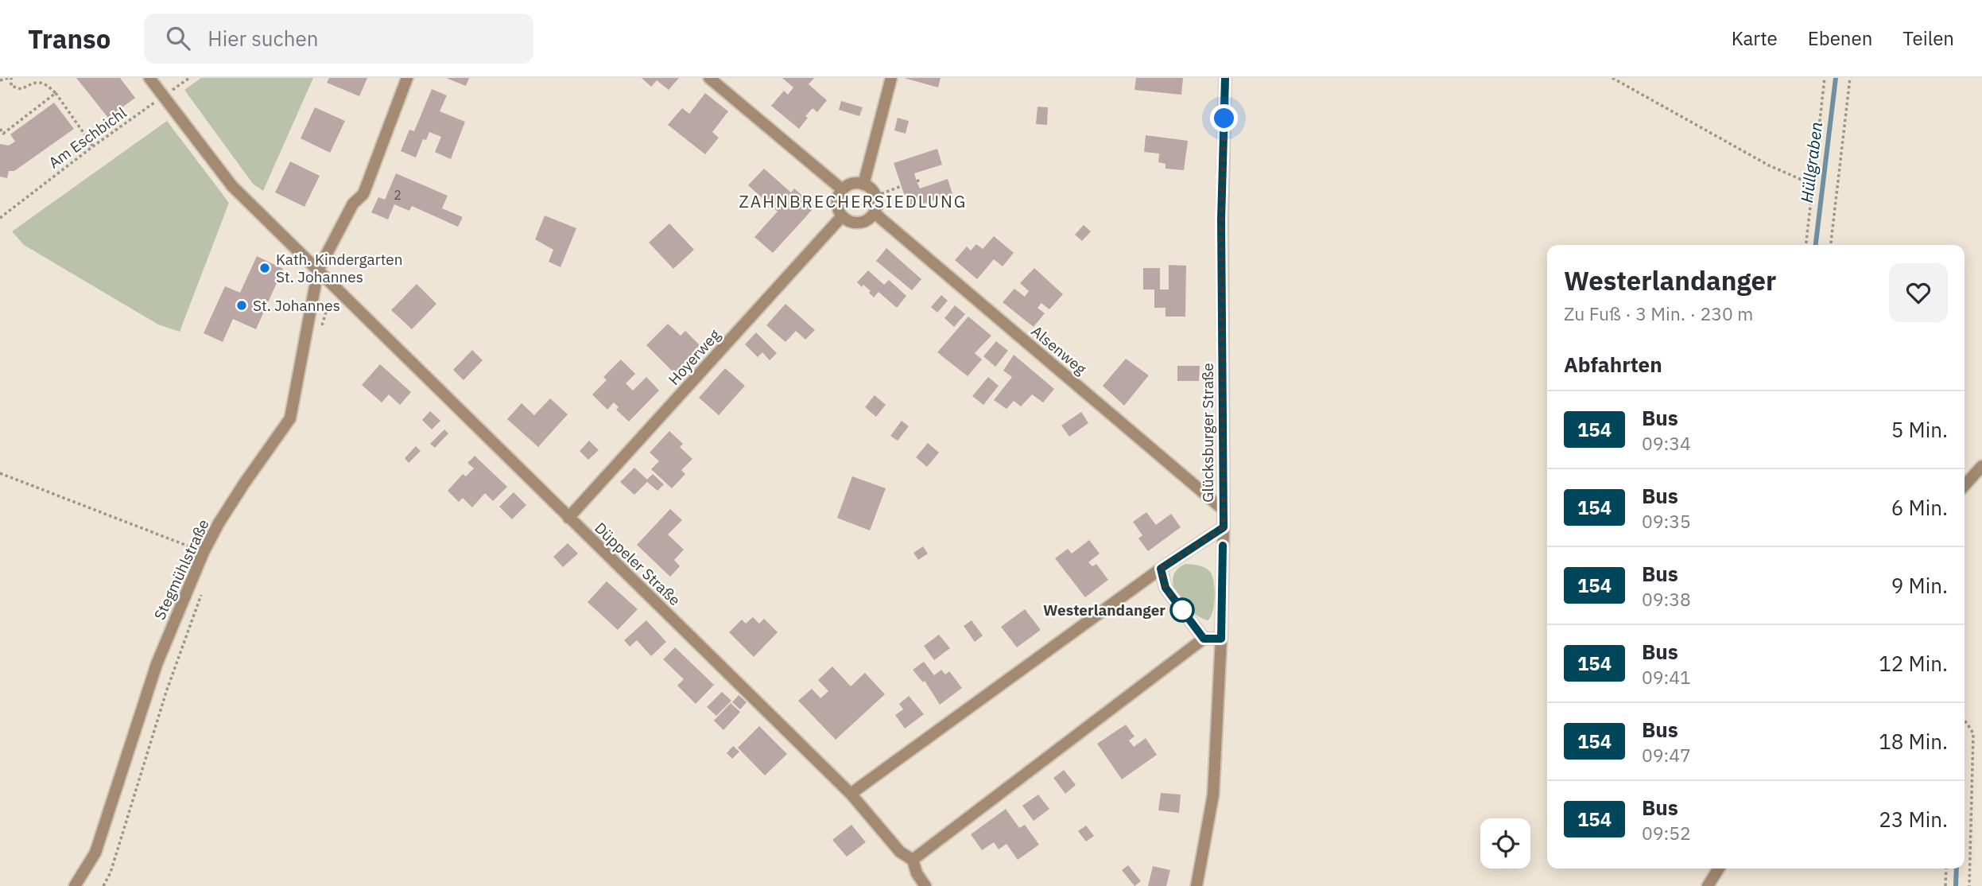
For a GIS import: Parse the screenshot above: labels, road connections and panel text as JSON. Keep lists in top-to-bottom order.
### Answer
{
  "streets": {
    "street": [
      "Alsenweg",
      "Hoyerweg",
      "Glücksburger Straße",
      "Düppeler Straße",
      "Stegmühlstraße"
    ],
    "path": ["Am Eschbichl"]
  },
  "crossings": [
    ["Am Eschbichl", "Düppeler Straße"],
    ["Alsenweg", "Hoyerweg"],
    ["Alsenweg", "Glücksburger Straße"],
    ["Hoyerweg", "Düppeler Straße"],
    ["Düppeler Straße", "Stegmühlstraße"]
  ],
  "districts": ["ZAHNBRECHERSIEDLUNG"],
  "water": ["Hüllgraben"],
  "places": ["Kath. Kindergarten St. Johannes", "St. Johannes", "Westerlandanger"],
  "lines": ["bus line 154"],
  "house_numbers": ["2"],
  "page": {
    "header": "Transo",
    "search": "Hier suchen",
    "nav": ["Karte", "Ebenen", "Teilen"],
    "heading": [
      ["Westerlandanger", "Zu Fuß · 3 Min. · 230 m"],
      "Abfahrten"
    ],
    "list": [
      {
        "mark": "154",
        "name": "Bus",
        "note": "09:34",
        "value": "5 Min."
      },
      {
        "mark": "154",
        "name": "Bus",
        "note": "09:35",
        "value": "6 Min."
      },
      {
        "mark": "154",
        "name": "Bus",
        "note": "09:38",
        "value": "9 Min."
      },
      {
        "mark": "154",
        "name": "Bus",
        "note": "09:41",
        "value": "12 Min."
      },
      {
        "mark": "154",
        "name": "Bus",
        "note": "09:47",
        "value": "18 Min."
      },
      {
        "mark": "154",
        "name": "Bus",
        "note": "09:52",
        "value": "23 Min."
      }
    ]
  }
}
